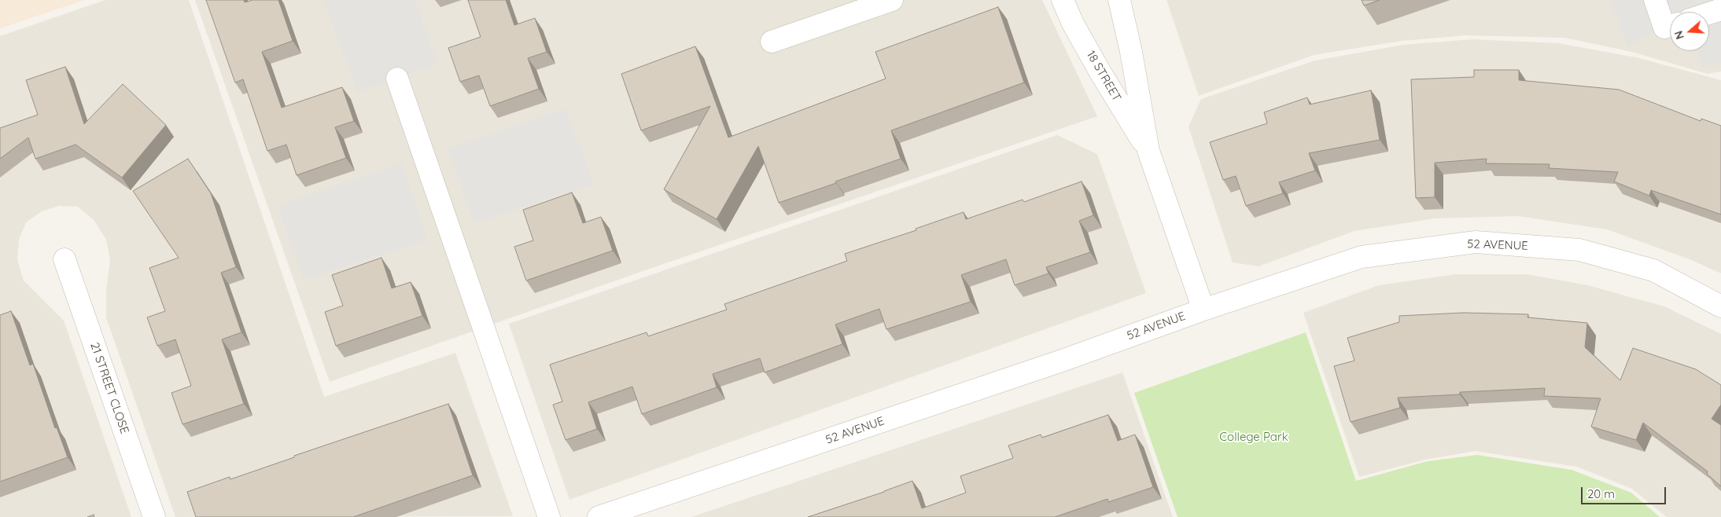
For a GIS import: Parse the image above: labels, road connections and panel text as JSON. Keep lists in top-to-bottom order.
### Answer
{
  "streets": {
    "street": ["18 STREET", "52 AVENUE", "21 STREET CLOSE"]
  },
  "crossings": [
    ["18 STREET", "52 AVENUE"]
  ],
  "parks": ["College Park"],
  "scale_bar": "20 m",
  "north": "left"
}
